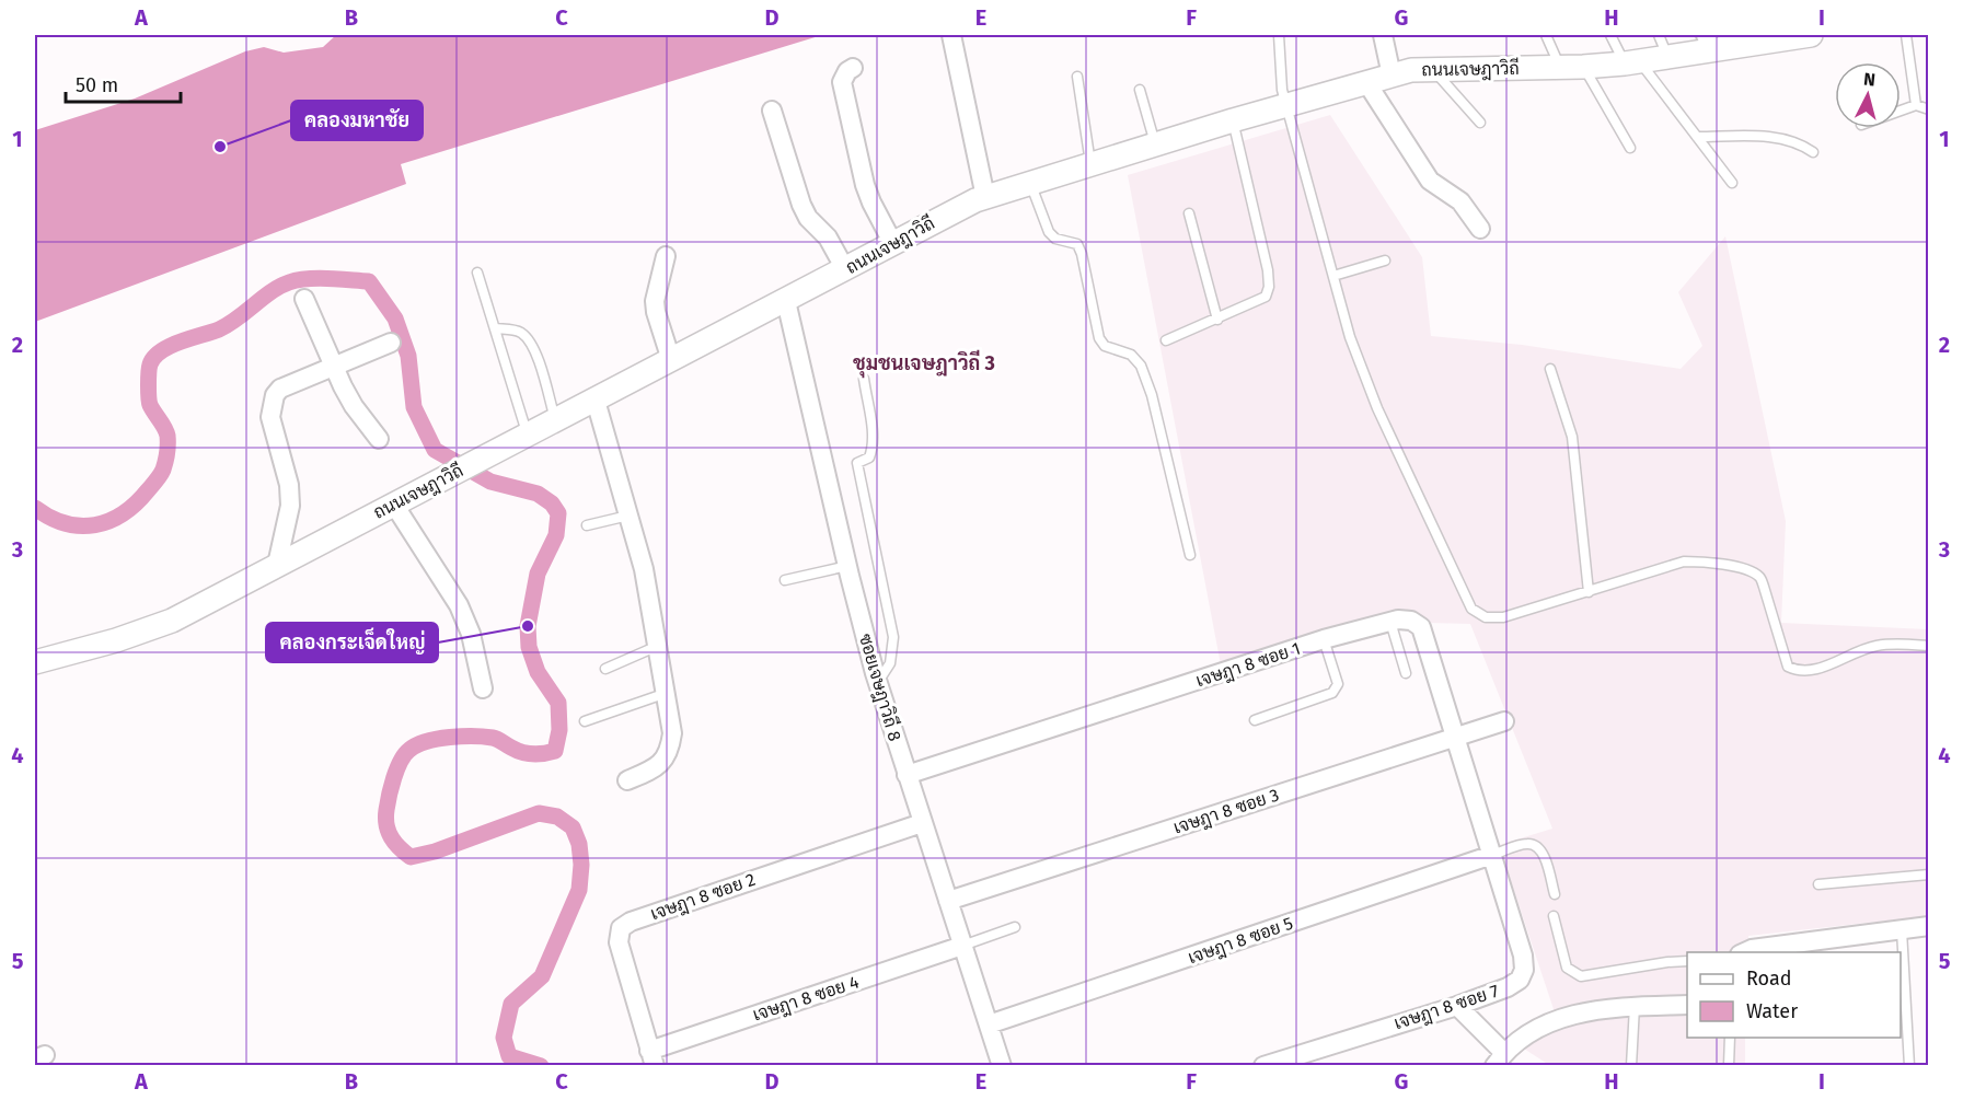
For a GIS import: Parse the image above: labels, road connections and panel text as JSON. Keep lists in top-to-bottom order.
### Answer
{
  "streets": {
    "street": [
      "ถนนเจษฎาวิถี",
      "เจษฎา 8 ซอย 1",
      "ซอยเจษฎาวิถี 8",
      "เจษฎา 8 ซอย 3",
      "เจษฎา 8 ซอย 2",
      "เจษฎา 8 ซอย 5",
      "เจษฎา 8 ซอย 4",
      "เจษฎา 8 ซอย 7"
    ]
  },
  "crossings": [
    ["ถนนเจษฎาวิถี", "ซอยเจษฎาวิถี 8"],
    ["เจษฎา 8 ซอย 1", "ซอยเจษฎาวิถี 8"],
    ["เจษฎา 8 ซอย 1", "เจษฎา 8 ซอย 3"],
    ["เจษฎา 8 ซอย 1", "เจษฎา 8 ซอย 7"],
    ["ซอยเจษฎาวิถี 8", "เจษฎา 8 ซอย 3"],
    ["ซอยเจษฎาวิถี 8", "เจษฎา 8 ซอย 2"],
    ["ซอยเจษฎาวิถี 8", "เจษฎา 8 ซอย 5"],
    ["ซอยเจษฎาวิถี 8", "เจษฎา 8 ซอย 4"],
    ["เจษฎา 8 ซอย 2", "เจษฎา 8 ซอย 4"],
    ["เจษฎา 8 ซอย 5", "เจษฎา 8 ซอย 7"]
  ],
  "districts": ["ชุมชนเจษฎาวิถี 3"],
  "places": ["คลองมหาชัย", "คลองกระเจ็ดใหญ่"],
  "legend": ["Road", "Water"],
  "scale_bar": "50 m",
  "north": "top",
  "grid": {
    "columns": [
      "A",
      "B",
      "C",
      "D",
      "E",
      "F",
      "G",
      "H",
      "I"
    ],
    "rows": [
      "1",
      "2",
      "3",
      "4",
      "5"
    ]
  }
}
